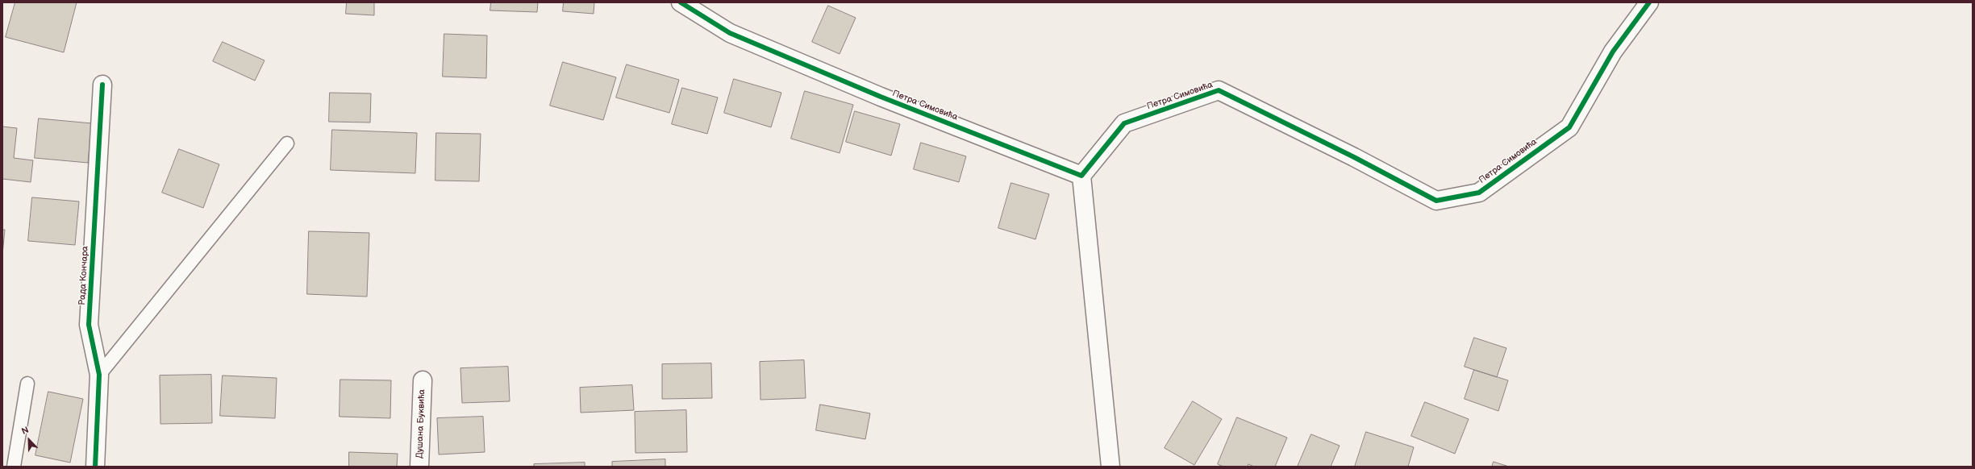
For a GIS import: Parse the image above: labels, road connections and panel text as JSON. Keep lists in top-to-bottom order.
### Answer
{
  "streets": {
    "street": ["Петра Симовића", "Рада Кончара", "Душана Буквића"]
  },
  "north": "top left"
}
